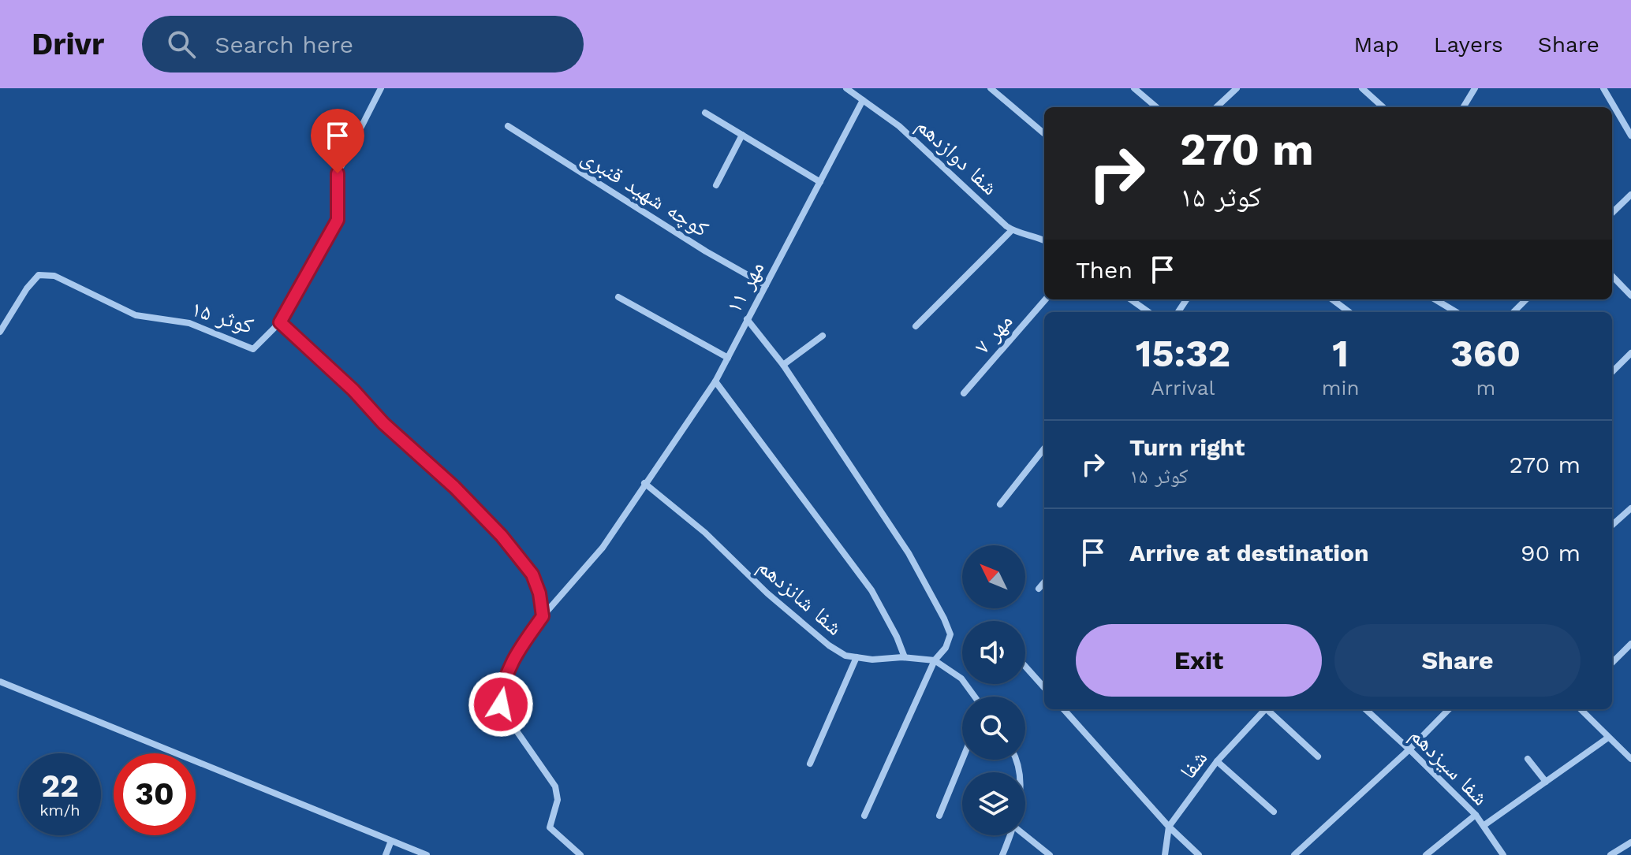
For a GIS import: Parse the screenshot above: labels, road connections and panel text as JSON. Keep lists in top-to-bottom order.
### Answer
{
  "streets": {
    "street": [
      "شفا دوازدهم",
      "کوچه شهید قنبری",
      "مهر ۱۱",
      "کوثر ۱۵",
      "مهر ۷",
      "شفا شانزدهم",
      "شفا",
      "شفا سیزدهم"
    ]
  },
  "crossings": [
    ["شفا دوازدهم", "مهر ۱۱"],
    ["کوچه شهید قنبری", "مهر ۱۱"],
    ["مهر ۱۱", "شفا شانزدهم"]
  ],
  "north": "top left",
  "page": {
    "header": "Drivr",
    "search": "Search here",
    "nav": ["Map", "Layers", "Share"],
    "turn": ["270 m", "کوثر ۱۵"],
    "then": "Then",
    "eta": [
      "15:32",
      "Arrival",
      "1",
      "min",
      "360",
      "m"
    ],
    "list": [
      {
        "name": "Turn right",
        "note": "کوثر ۱۵",
        "value": "270 m"
      },
      {
        "name": "Arrive at destination",
        "value": "90 m"
      }
    ],
    "buttons": ["Exit", "Share"],
    "speed": "22 km/h",
    "limit": "30"
  }
}
